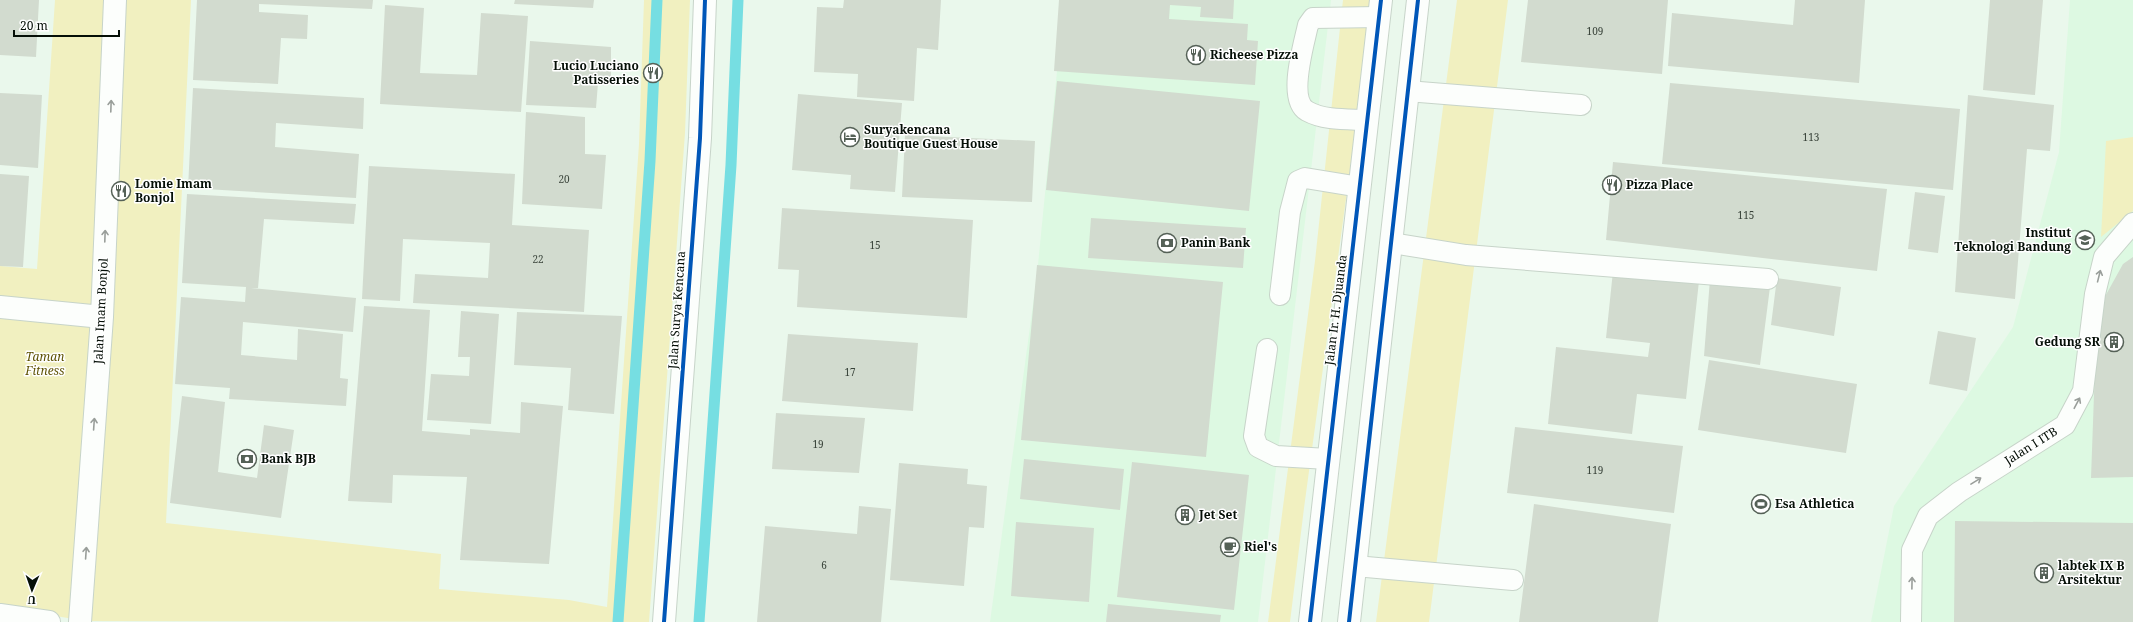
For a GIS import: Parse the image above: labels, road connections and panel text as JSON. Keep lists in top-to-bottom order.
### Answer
{
  "streets": {
    "street": ["Jalan Surya Kencana", "Jalan Ir. H. Djuanda", "Jalan Imam Bonjol"],
    "lane": ["Jalan I ITB"]
  },
  "one_way": ["Jalan Imam Bonjol", "Jalan I ITB"],
  "parks": ["Taman Fitness"],
  "places": {
    "restaurant": [
      "Richeese Pizza",
      "Lucio Luciano Patisseries",
      "Pizza Place",
      "Lomie Imam Bonjol"
    ],
    "hotel": ["Suryakencana Boutique Guest House"],
    "school or university": ["Institut Teknologi Bandung"],
    "bank": ["Panin Bank", "Bank BJB"],
    "building": ["Gedung SR", "Jet Set", "labtek IX B Arsitektur"],
    "sports": ["Esa Athletica"],
    "cafe": ["Riel's"]
  },
  "house_numbers": [
    "109",
    "113",
    "20",
    "115",
    "15",
    "22",
    "17",
    "19",
    "119",
    "6"
  ],
  "scale_bar": "20 m",
  "north": "bottom"
}
